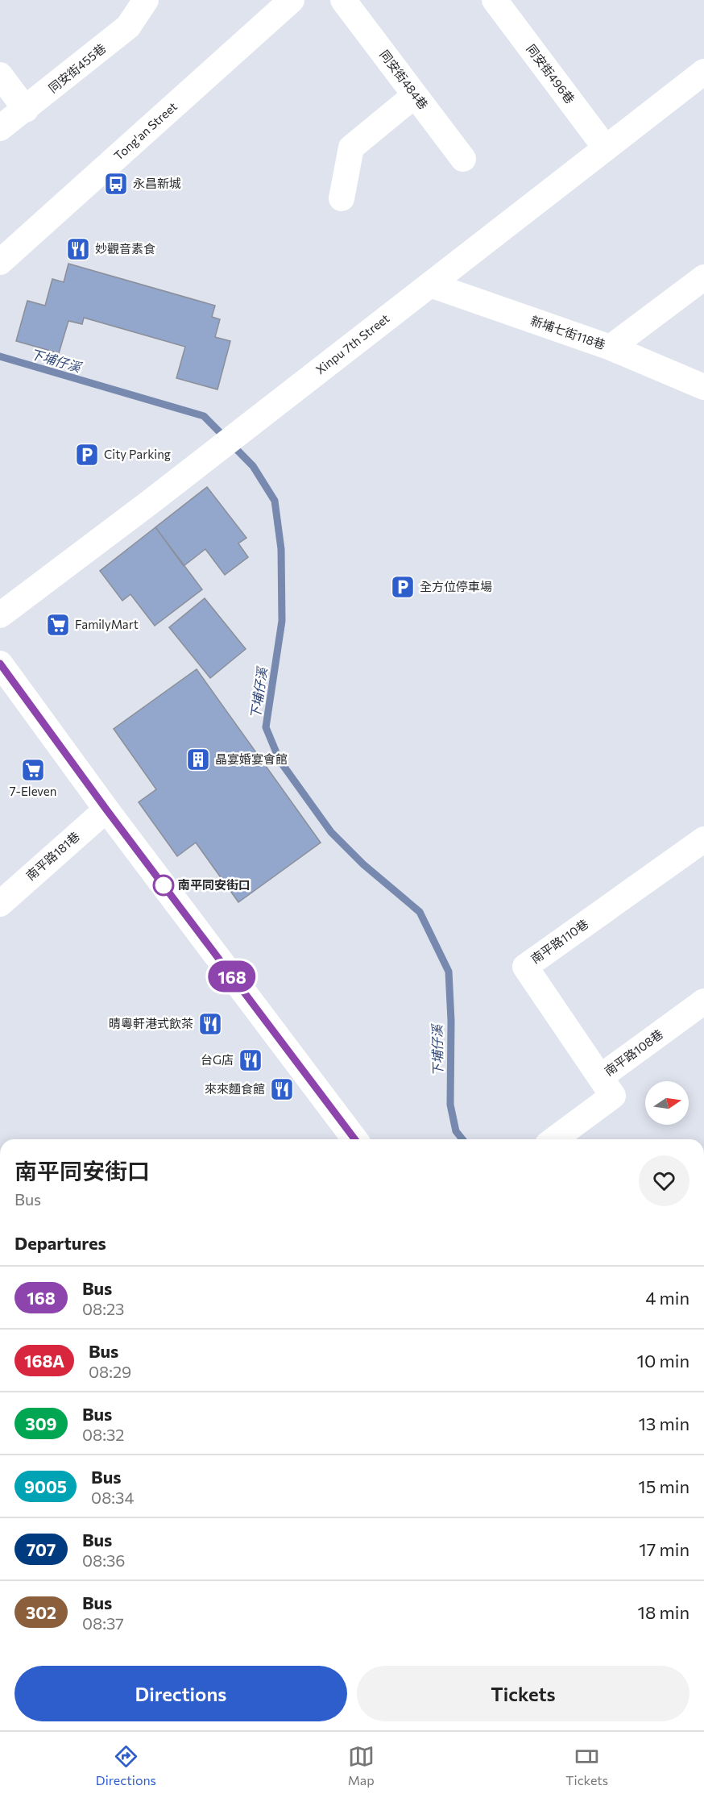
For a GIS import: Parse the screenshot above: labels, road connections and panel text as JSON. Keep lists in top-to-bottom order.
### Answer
{
  "streets": {
    "street": [
      "同安街455巷",
      "同安街496巷",
      "同安街484巷",
      "Tong'an Street",
      "新埔七街118巷",
      "Xinpu 7th Street",
      "南平路181巷",
      "南平路110巷",
      "南平路108巷"
    ]
  },
  "crossings": [
    ["同安街496巷", "Xinpu 7th Street"],
    ["新埔七街118巷", "Xinpu 7th Street"],
    ["南平路110巷", "南平路108巷"]
  ],
  "water": ["下埔仔溪"],
  "places": {
    "bus stop": ["永昌新城"],
    "restaurant": [
      "妙觀音素食",
      "晴粵軒港式飲茶",
      "台G店",
      "來來麵食館"
    ],
    "parking": ["City Parking", "全方位停車場"],
    "supermarket": ["FamilyMart", "7-Eleven"],
    "building": ["晶宴婚宴會館"],
    "other": ["南平同安街口"]
  },
  "lines": ["bus line 168"],
  "north": "right",
  "page": {
    "on_map": "168",
    "heading": [
      ["南平同安街口", "Bus"],
      "Departures"
    ],
    "list": [
      {
        "mark": "168",
        "name": "Bus",
        "note": "08:23",
        "value": "4 min"
      },
      {
        "mark": "168A",
        "name": "Bus",
        "note": "08:29",
        "value": "10 min"
      },
      {
        "mark": "309",
        "name": "Bus",
        "note": "08:32",
        "value": "13 min"
      },
      {
        "mark": "9005",
        "name": "Bus",
        "note": "08:34",
        "value": "15 min"
      },
      {
        "mark": "707",
        "name": "Bus",
        "note": "08:36",
        "value": "17 min"
      },
      {
        "mark": "302",
        "name": "Bus",
        "note": "08:37",
        "value": "18 min"
      }
    ],
    "buttons": ["Directions", "Tickets"],
    "tabs": ["Directions", "Map", "Tickets"]
  }
}
